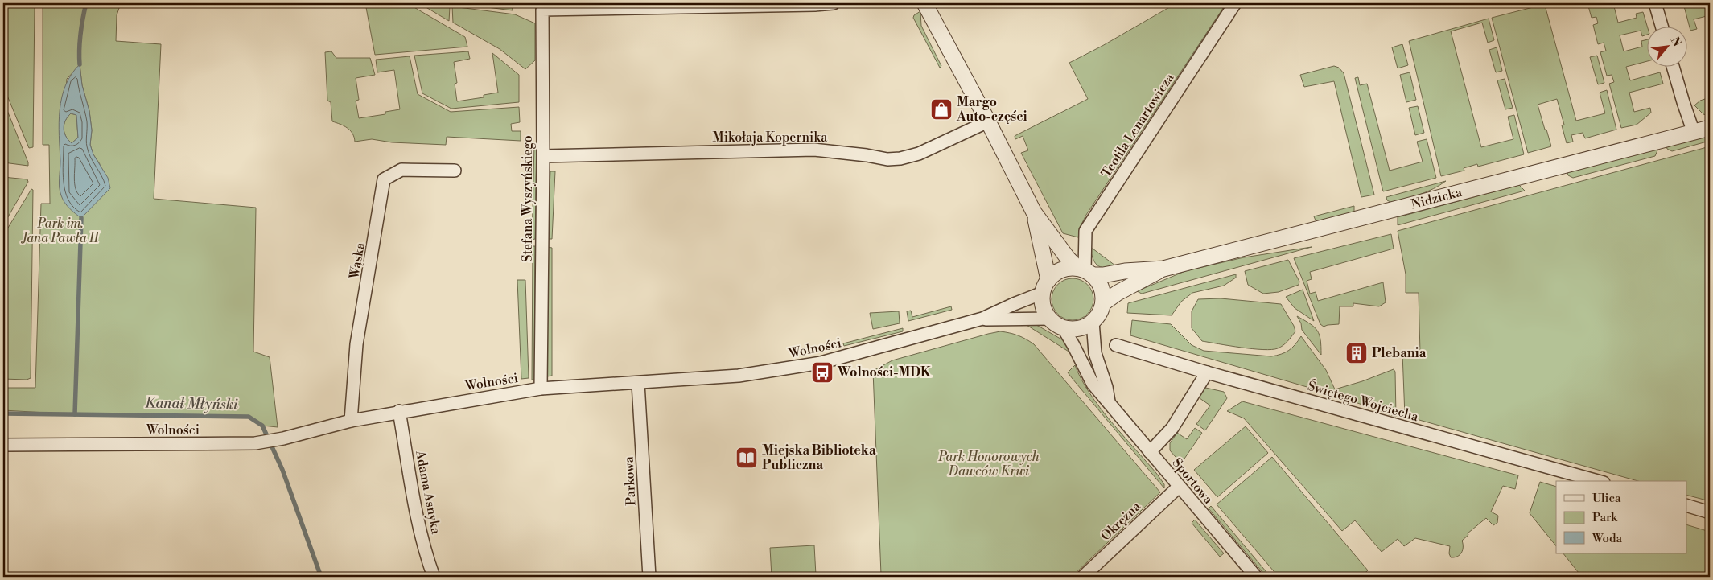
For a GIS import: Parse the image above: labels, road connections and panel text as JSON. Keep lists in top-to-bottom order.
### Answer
{
  "streets": {
    "street": [
      "Teofila Lenartowicza",
      "Mikołaja Kopernika",
      "Stefana Wyszyńskiego",
      "Nidzicka",
      "Wąska",
      "Wolności",
      "Świętego Wojciecha",
      "Parkowa",
      "Sportowa",
      "Adama Asnyka",
      "Okrężna"
    ]
  },
  "crossings": [
    ["Teofila Lenartowicza", "Sportowa"],
    ["Mikołaja Kopernika", "Stefana Wyszyńskiego"],
    ["Stefana Wyszyńskiego", "Wolności"],
    ["Wąska", "Wolności"],
    ["Wolności", "Parkowa"],
    ["Wolności", "Adama Asnyka"],
    ["Sportowa", "Okrężna"]
  ],
  "water": ["Kanał Młyński"],
  "parks": ["Park im. Jana Pawła II", "Park Honorowych Dawców Krwi"],
  "places": {
    "shop": ["Margo Auto-części"],
    "building": ["Plebania"],
    "bus stop": ["Wolności-MDK"],
    "library": ["Miejska Biblioteka Publiczna"]
  },
  "legend": ["Ulica", "Park", "Woda"],
  "north": "top right"
}
